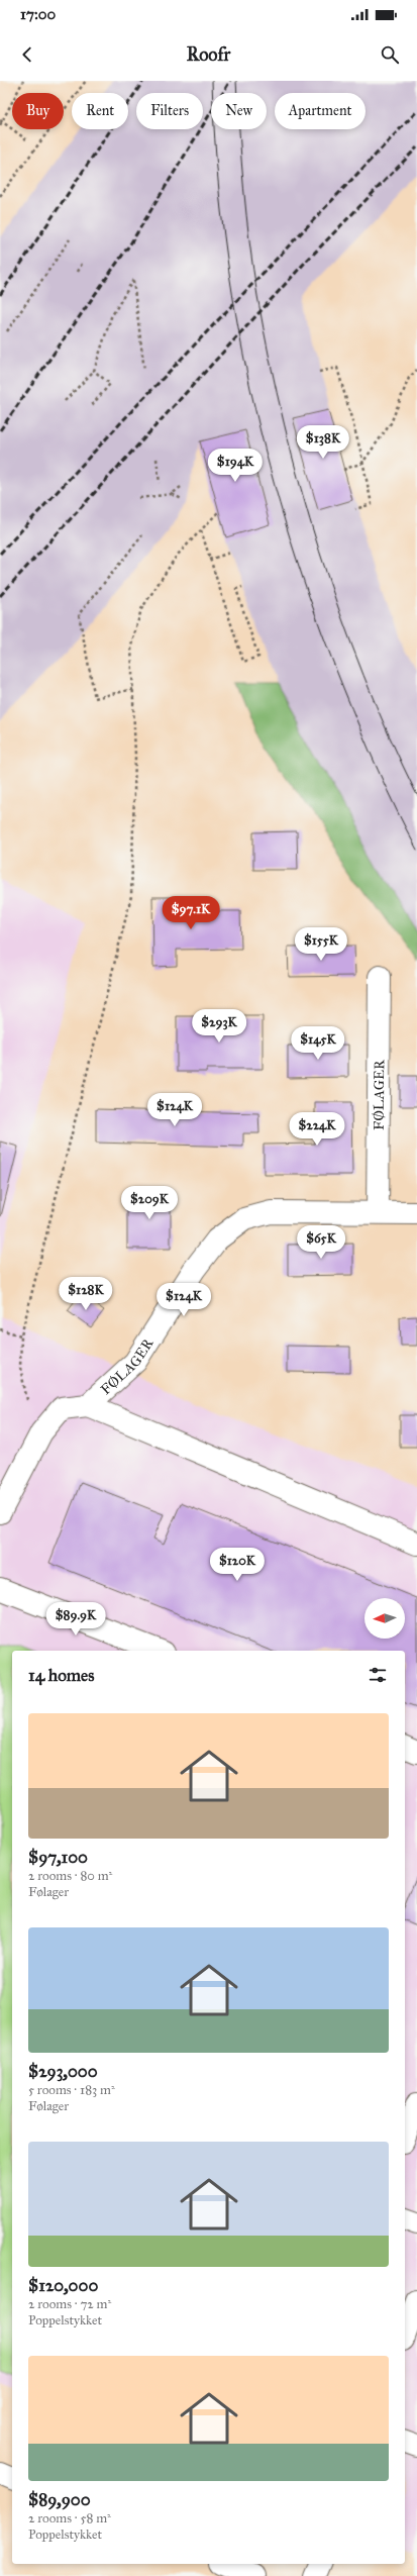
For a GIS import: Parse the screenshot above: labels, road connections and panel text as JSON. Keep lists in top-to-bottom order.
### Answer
{
  "streets": {
    "street": ["FØLAGER"]
  },
  "north": "left",
  "page": {
    "status": "17:00",
    "header": "Roofr",
    "chip": [
      "Buy",
      "Rent",
      "Filters",
      "New",
      "Apartment"
    ],
    "price": [
      "$138K",
      "$194K",
      "$97.1K",
      "$155K",
      "$293K",
      "$145K",
      "$124K",
      "$224K",
      "$209K",
      "$65K",
      "$128K",
      "$124K",
      "$120K",
      "$89.9K"
    ],
    "heading": "14 homes",
    "list": [
      {
        "name": "$97,100",
        "note": "2 rooms · 80 m² · Følager"
      },
      {
        "name": "$293,000",
        "note": "5 rooms · 183 m² · Følager"
      },
      {
        "name": "$120,000",
        "note": "2 rooms · 72 m² · Poppelstykket"
      },
      {
        "name": "$89,900",
        "note": "2 rooms · 58 m² · Poppelstykket"
      }
    ]
  }
}
